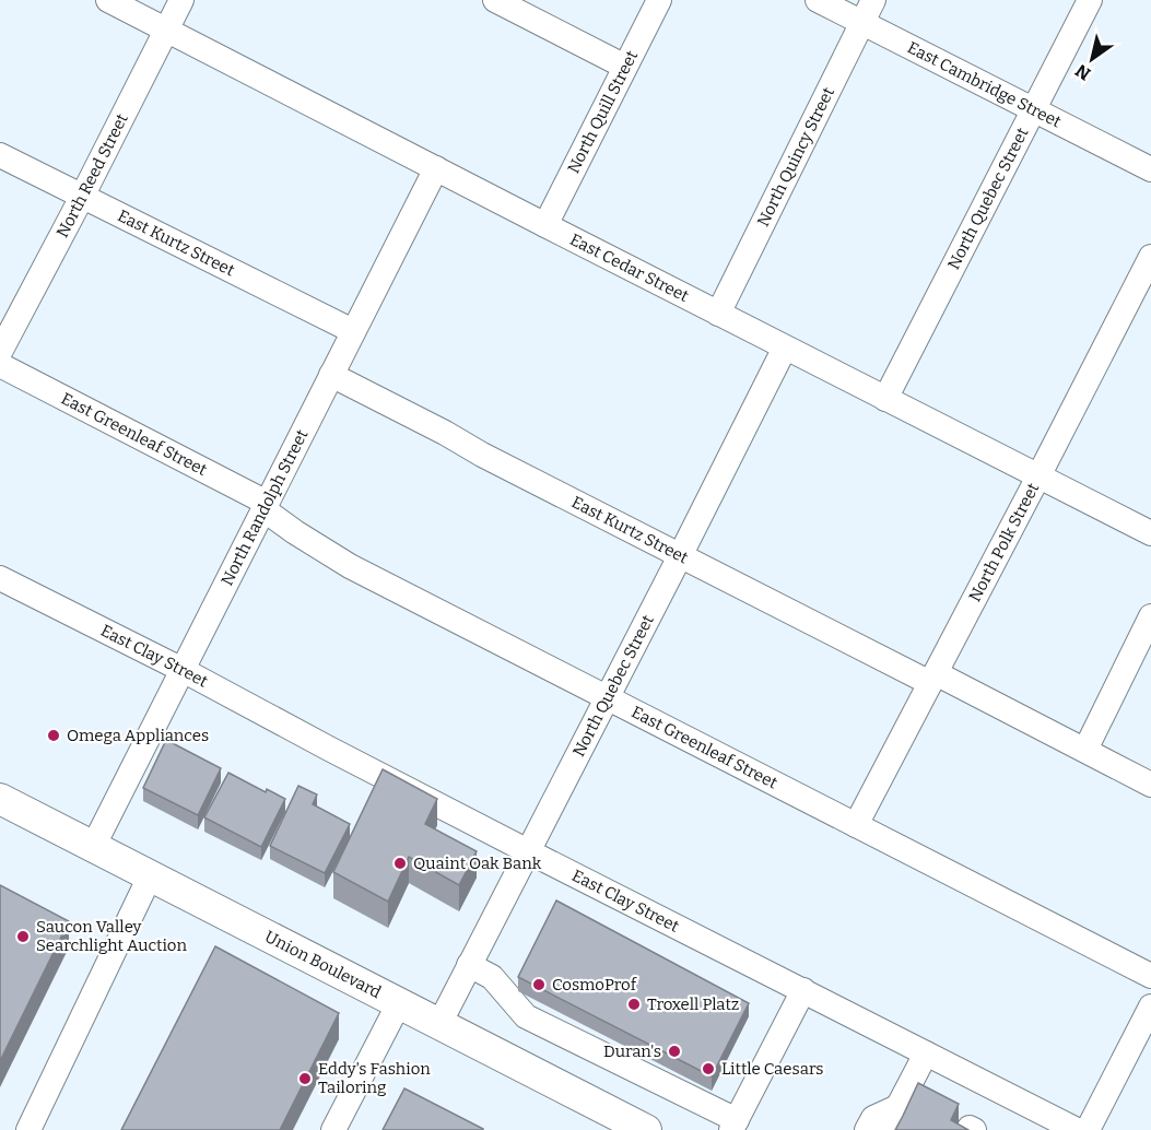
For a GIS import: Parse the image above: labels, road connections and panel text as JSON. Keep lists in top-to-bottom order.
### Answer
{
  "streets": {
    "main road": ["Union Boulevard"],
    "street": [
      "East Cambridge Street",
      "North Quill Street",
      "North Quincy Street",
      "North Reed Street",
      "North Quebec Street",
      "East Kurtz Street",
      "East Cedar Street",
      "East Greenleaf Street",
      "North Randolph Street",
      "North Polk Street",
      "East Clay Street"
    ]
  },
  "crossings": [
    ["East Cambridge Street", "North Quincy Street"],
    ["East Cambridge Street", "North Quebec Street"],
    ["North Quill Street", "East Cedar Street"],
    ["North Quincy Street", "East Cedar Street"],
    ["North Reed Street", "East Kurtz Street"],
    ["North Reed Street", "East Cedar Street"],
    ["North Quebec Street", "East Kurtz Street"],
    ["North Quebec Street", "East Cedar Street"],
    ["North Quebec Street", "East Greenleaf Street"],
    ["North Quebec Street", "East Clay Street"],
    ["North Quebec Street", "Union Boulevard"],
    ["East Kurtz Street", "North Randolph Street"],
    ["East Kurtz Street", "North Polk Street"],
    ["East Cedar Street", "North Randolph Street"],
    ["East Cedar Street", "North Polk Street"],
    ["East Greenleaf Street", "North Randolph Street"],
    ["East Greenleaf Street", "North Polk Street"],
    ["North Randolph Street", "East Clay Street"],
    ["North Randolph Street", "Union Boulevard"]
  ],
  "places": [
    "Omega Appliances",
    "Quaint Oak Bank",
    "Saucon Valley Searchlight Auction",
    "CosmoProf",
    "Troxell Platz",
    "Duran's",
    "Little Caesars",
    "Eddy's Fashion Tailoring"
  ],
  "north": "bottom left"
}
